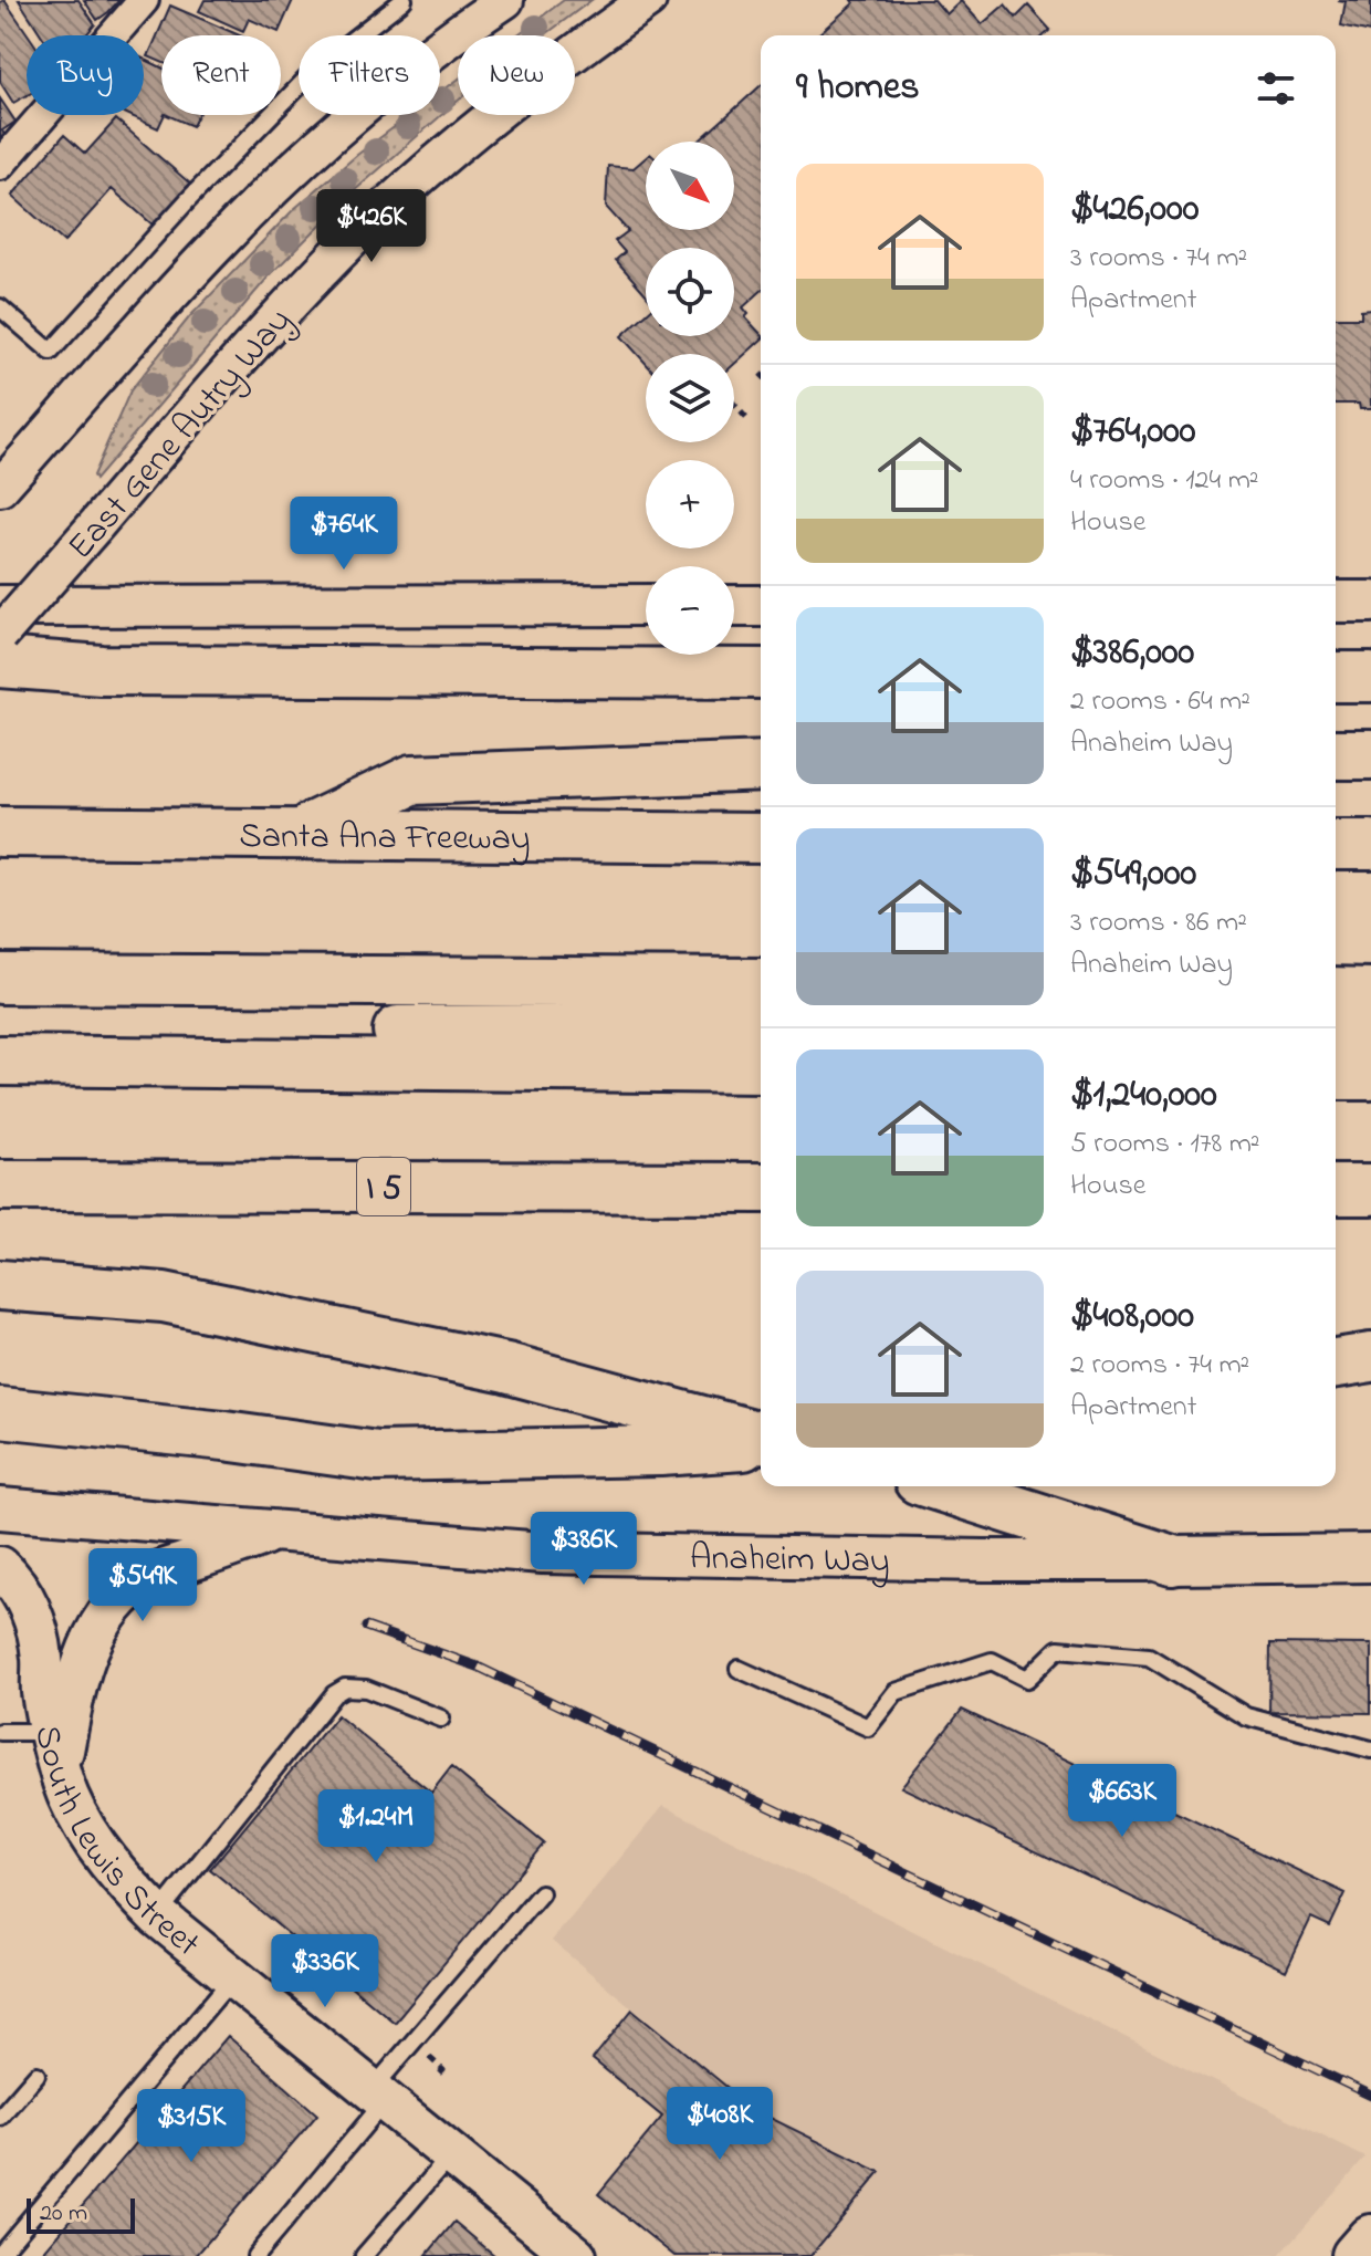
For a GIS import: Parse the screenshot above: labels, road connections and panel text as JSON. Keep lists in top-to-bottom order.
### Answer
{
  "streets": {
    "highway": ["Santa Ana Freeway", "I 5"],
    "main road": ["Anaheim Way", "South Lewis Street"],
    "street": ["East Gene Autry Way"]
  },
  "scale_bar": "20 m",
  "north": "bottom right",
  "page": {
    "chip": [
      "Buy",
      "Rent",
      "Filters",
      "New"
    ],
    "heading": "9 homes",
    "map_buttons": ["+", "−"],
    "list": [
      {
        "name": "$426,000",
        "note": "3 rooms · 74 m² · Apartment"
      },
      {
        "name": "$764,000",
        "note": "4 rooms · 124 m² · House"
      },
      {
        "name": "$386,000",
        "note": "2 rooms · 64 m² · Anaheim Way"
      },
      {
        "name": "$549,000",
        "note": "3 rooms · 86 m² · Anaheim Way"
      },
      {
        "name": "$1,240,000",
        "note": "5 rooms · 178 m² · House"
      },
      {
        "name": "$408,000",
        "note": "2 rooms · 74 m² · Apartment"
      }
    ],
    "price": [
      "$426K",
      "$764K",
      "$386K",
      "$549K",
      "$663K",
      "$1.24M",
      "$336K",
      "$408K",
      "$315K"
    ],
    "scale": "20 m"
  }
}
